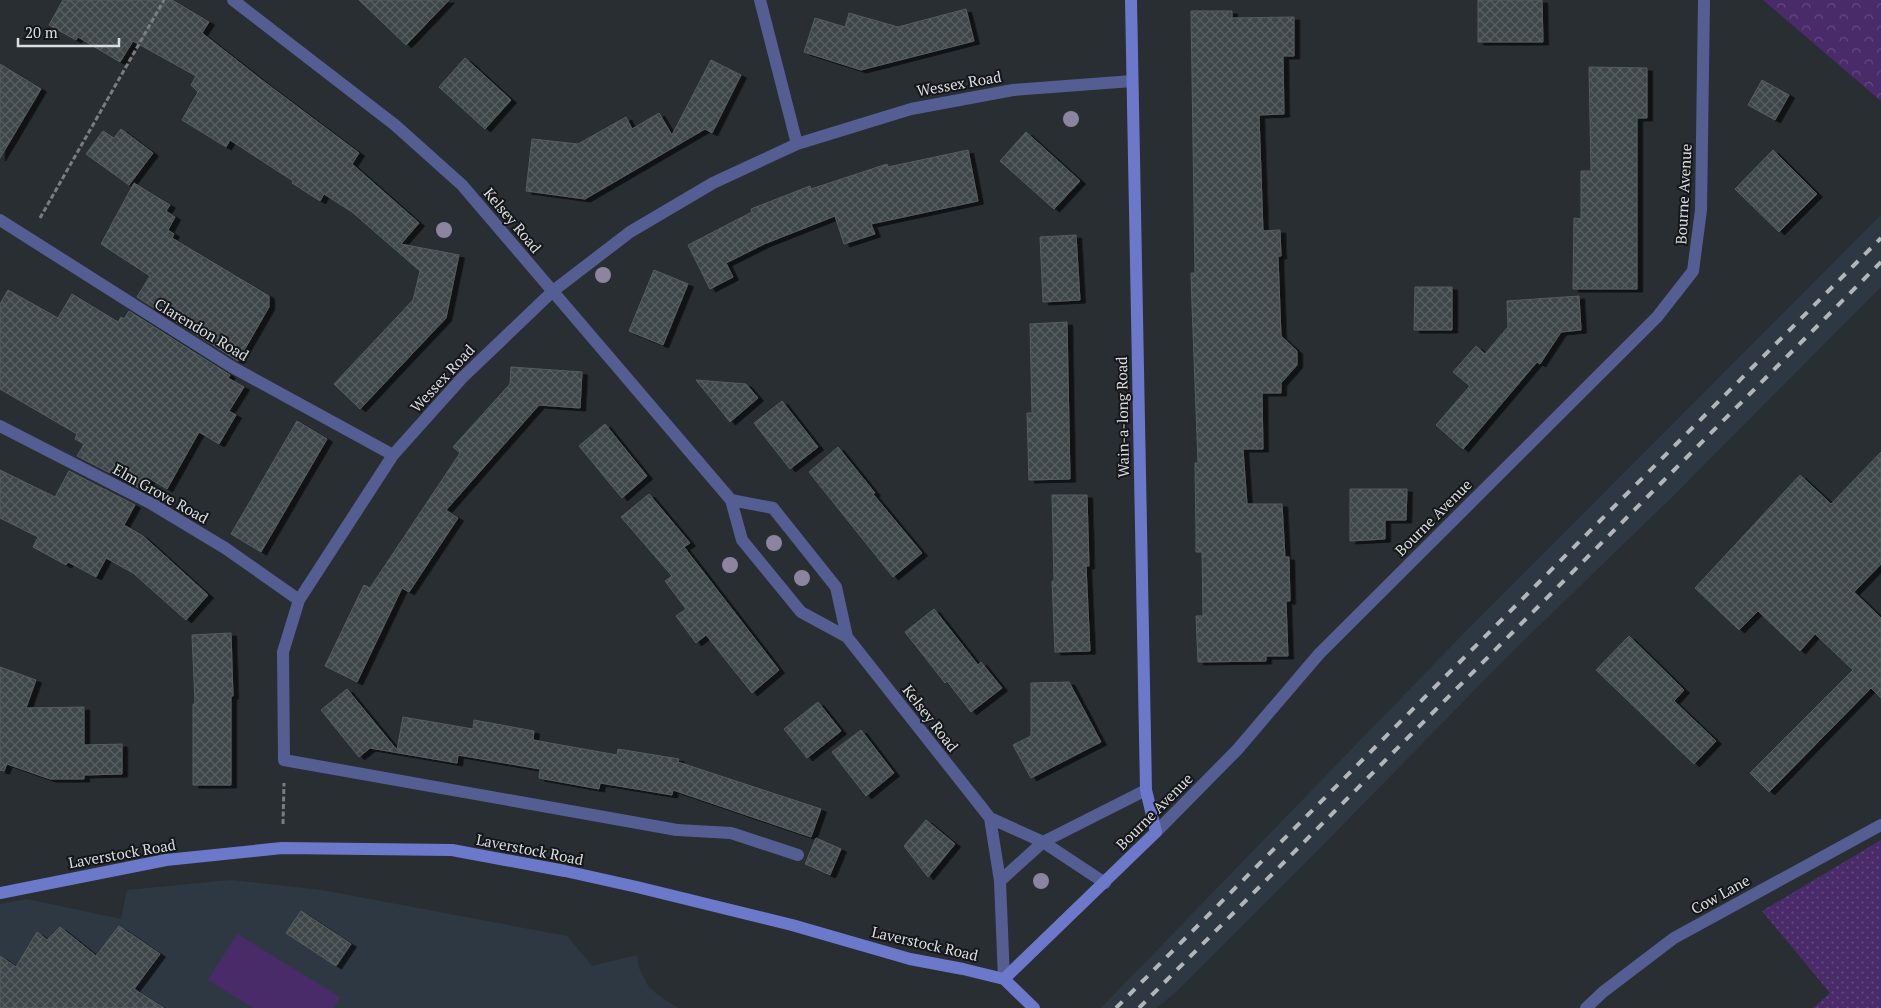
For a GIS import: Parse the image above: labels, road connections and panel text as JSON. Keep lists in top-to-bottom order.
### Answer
{
  "streets": {
    "street": [
      "Wessex Road",
      "Bourne Avenue",
      "Kelsey Road",
      "Clarendon Road",
      "Wain-a-long Road",
      "Elm Grove Road",
      "Laverstock Road",
      "Cow Lane"
    ]
  },
  "crossings": [
    ["Wessex Road", "Kelsey Road"],
    ["Wessex Road", "Clarendon Road"],
    ["Wessex Road", "Wain-a-long Road"],
    ["Wessex Road", "Elm Grove Road"],
    ["Bourne Avenue", "Kelsey Road"],
    ["Bourne Avenue", "Wain-a-long Road"],
    ["Bourne Avenue", "Laverstock Road"],
    ["Kelsey Road", "Laverstock Road"]
  ],
  "scale_bar": "20 m"
}
